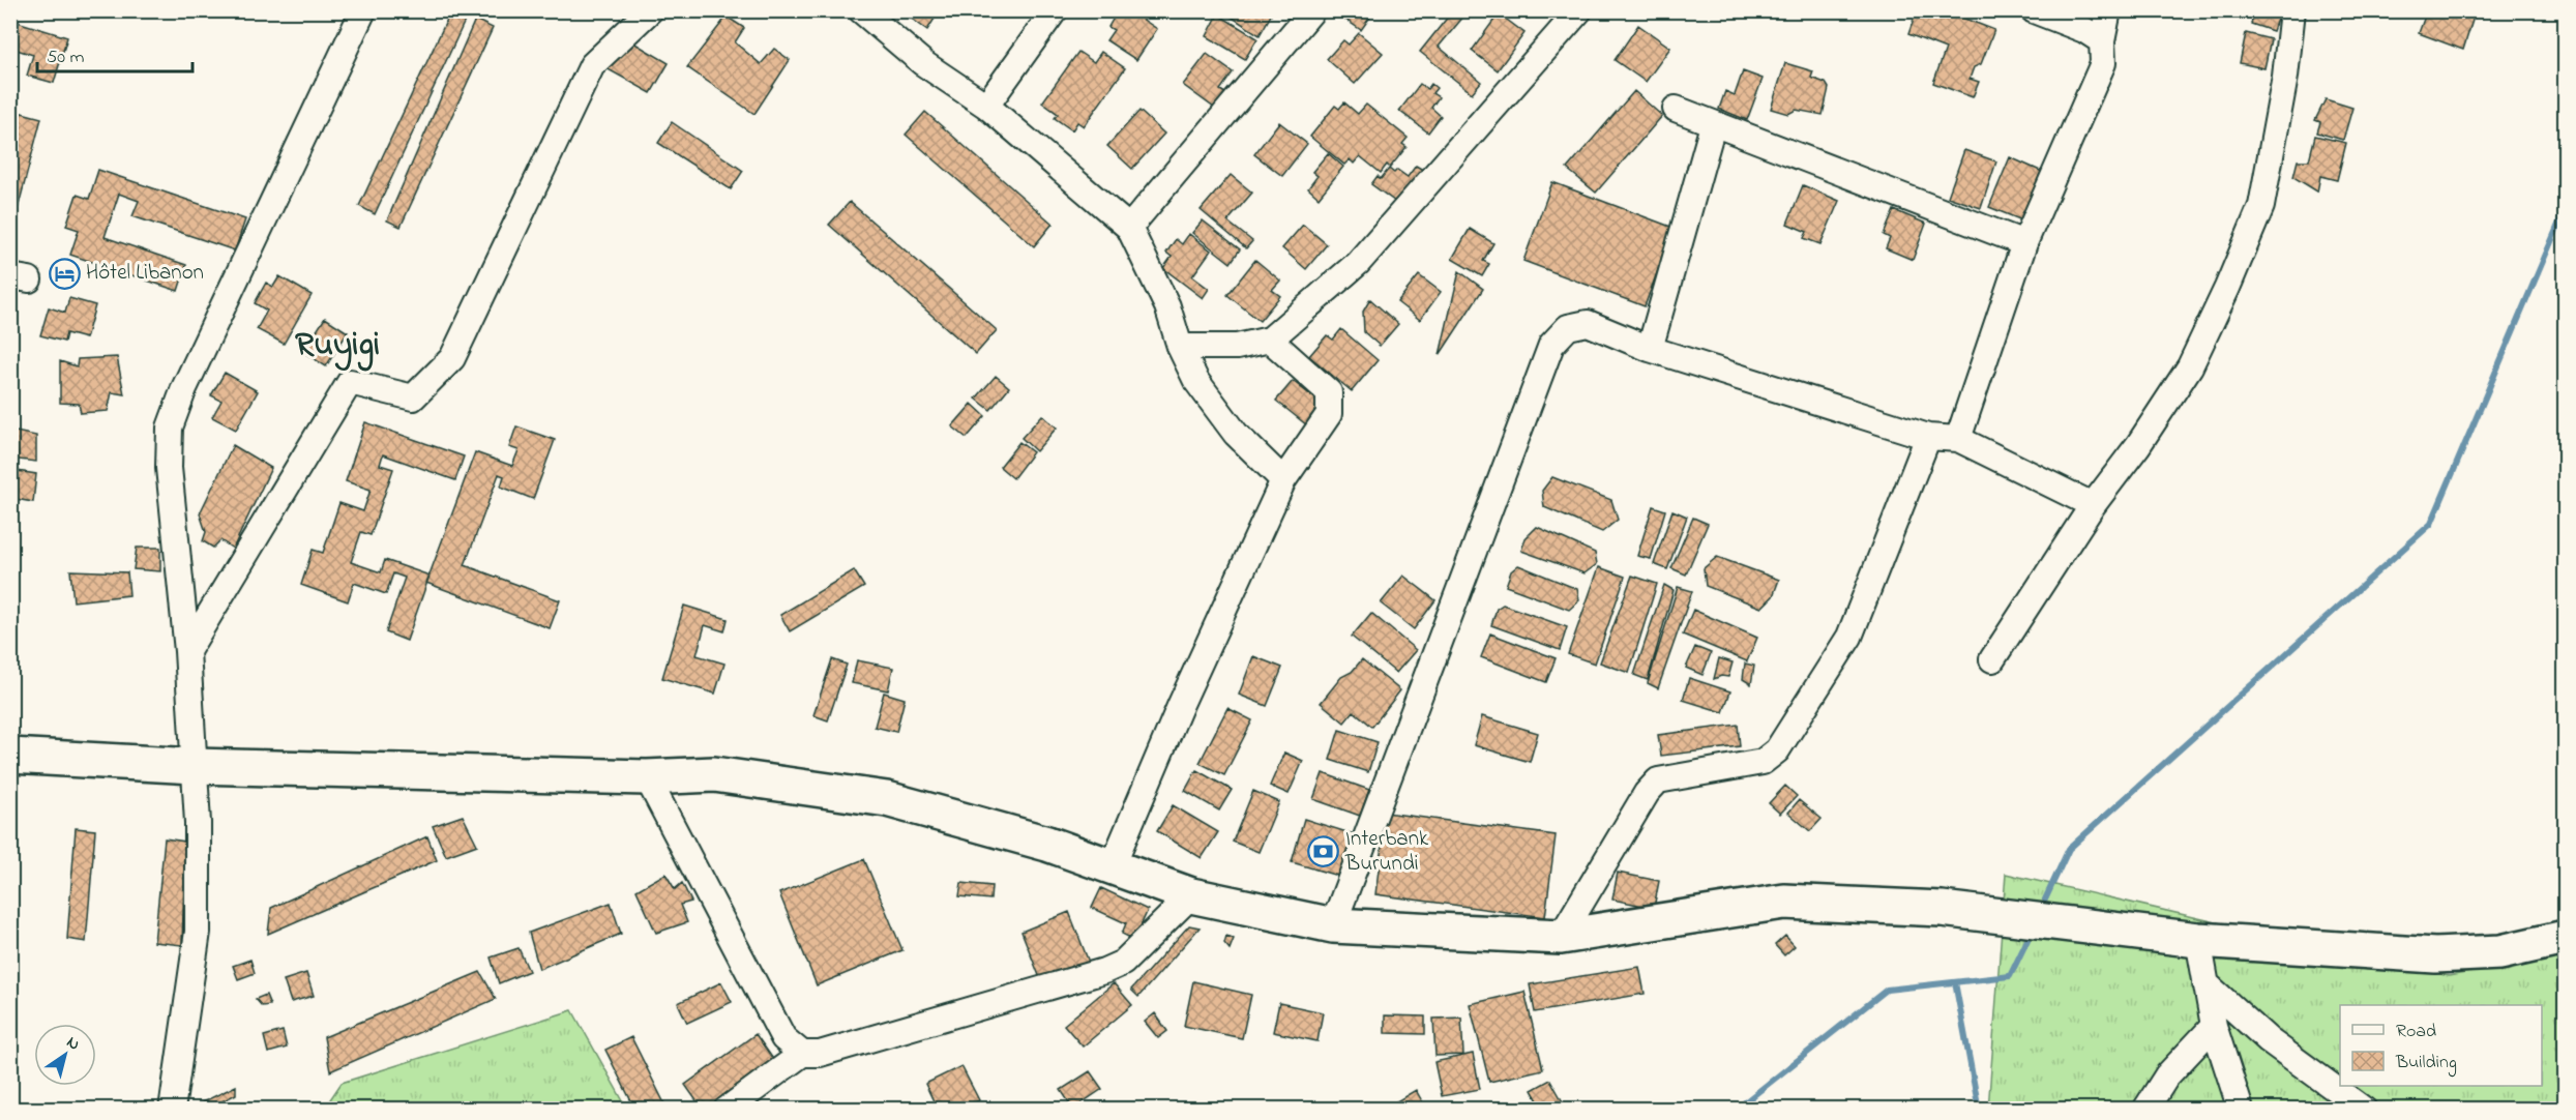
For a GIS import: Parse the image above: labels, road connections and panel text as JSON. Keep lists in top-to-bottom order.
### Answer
{
  "districts": ["Ruyigi"],
  "places": {
    "hotel": ["Hôtel Libanon"],
    "bank": ["Interbank Burundi"]
  },
  "legend": ["Road", "Building"],
  "scale_bar": "50 m",
  "north": "top right"
}
